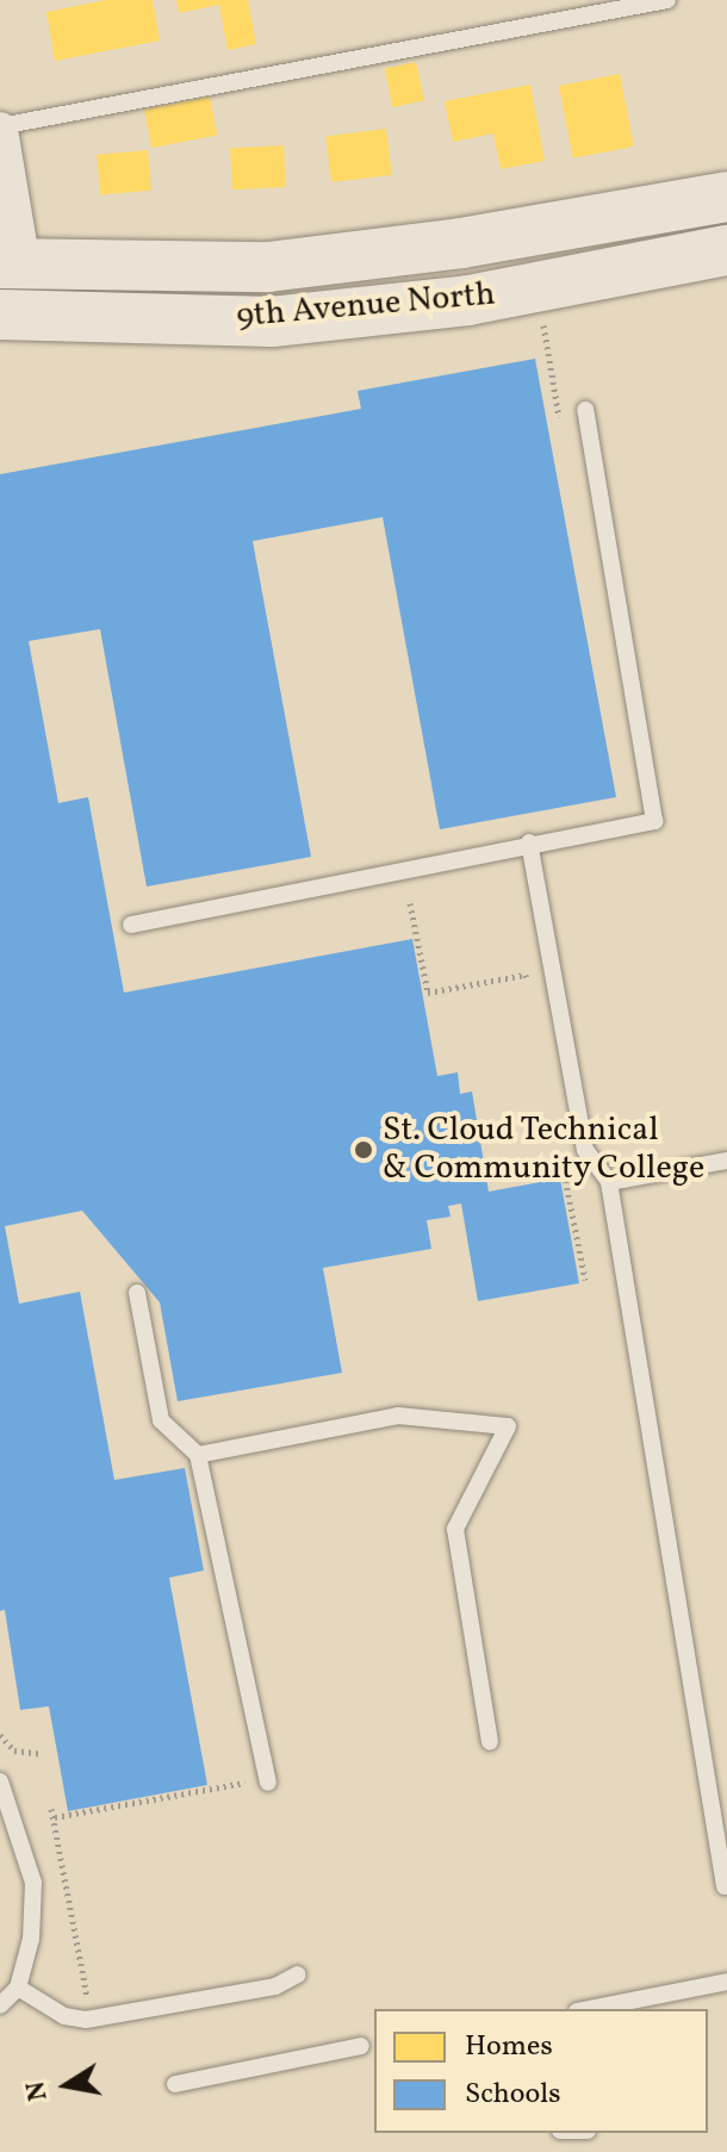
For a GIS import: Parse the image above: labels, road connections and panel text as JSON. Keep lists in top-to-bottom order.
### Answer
{
  "streets": {
    "main road": ["9th Avenue North"]
  },
  "places": ["St. Cloud Technical & Community College"],
  "legend": ["Homes", "Schools"],
  "north": "left"
}
